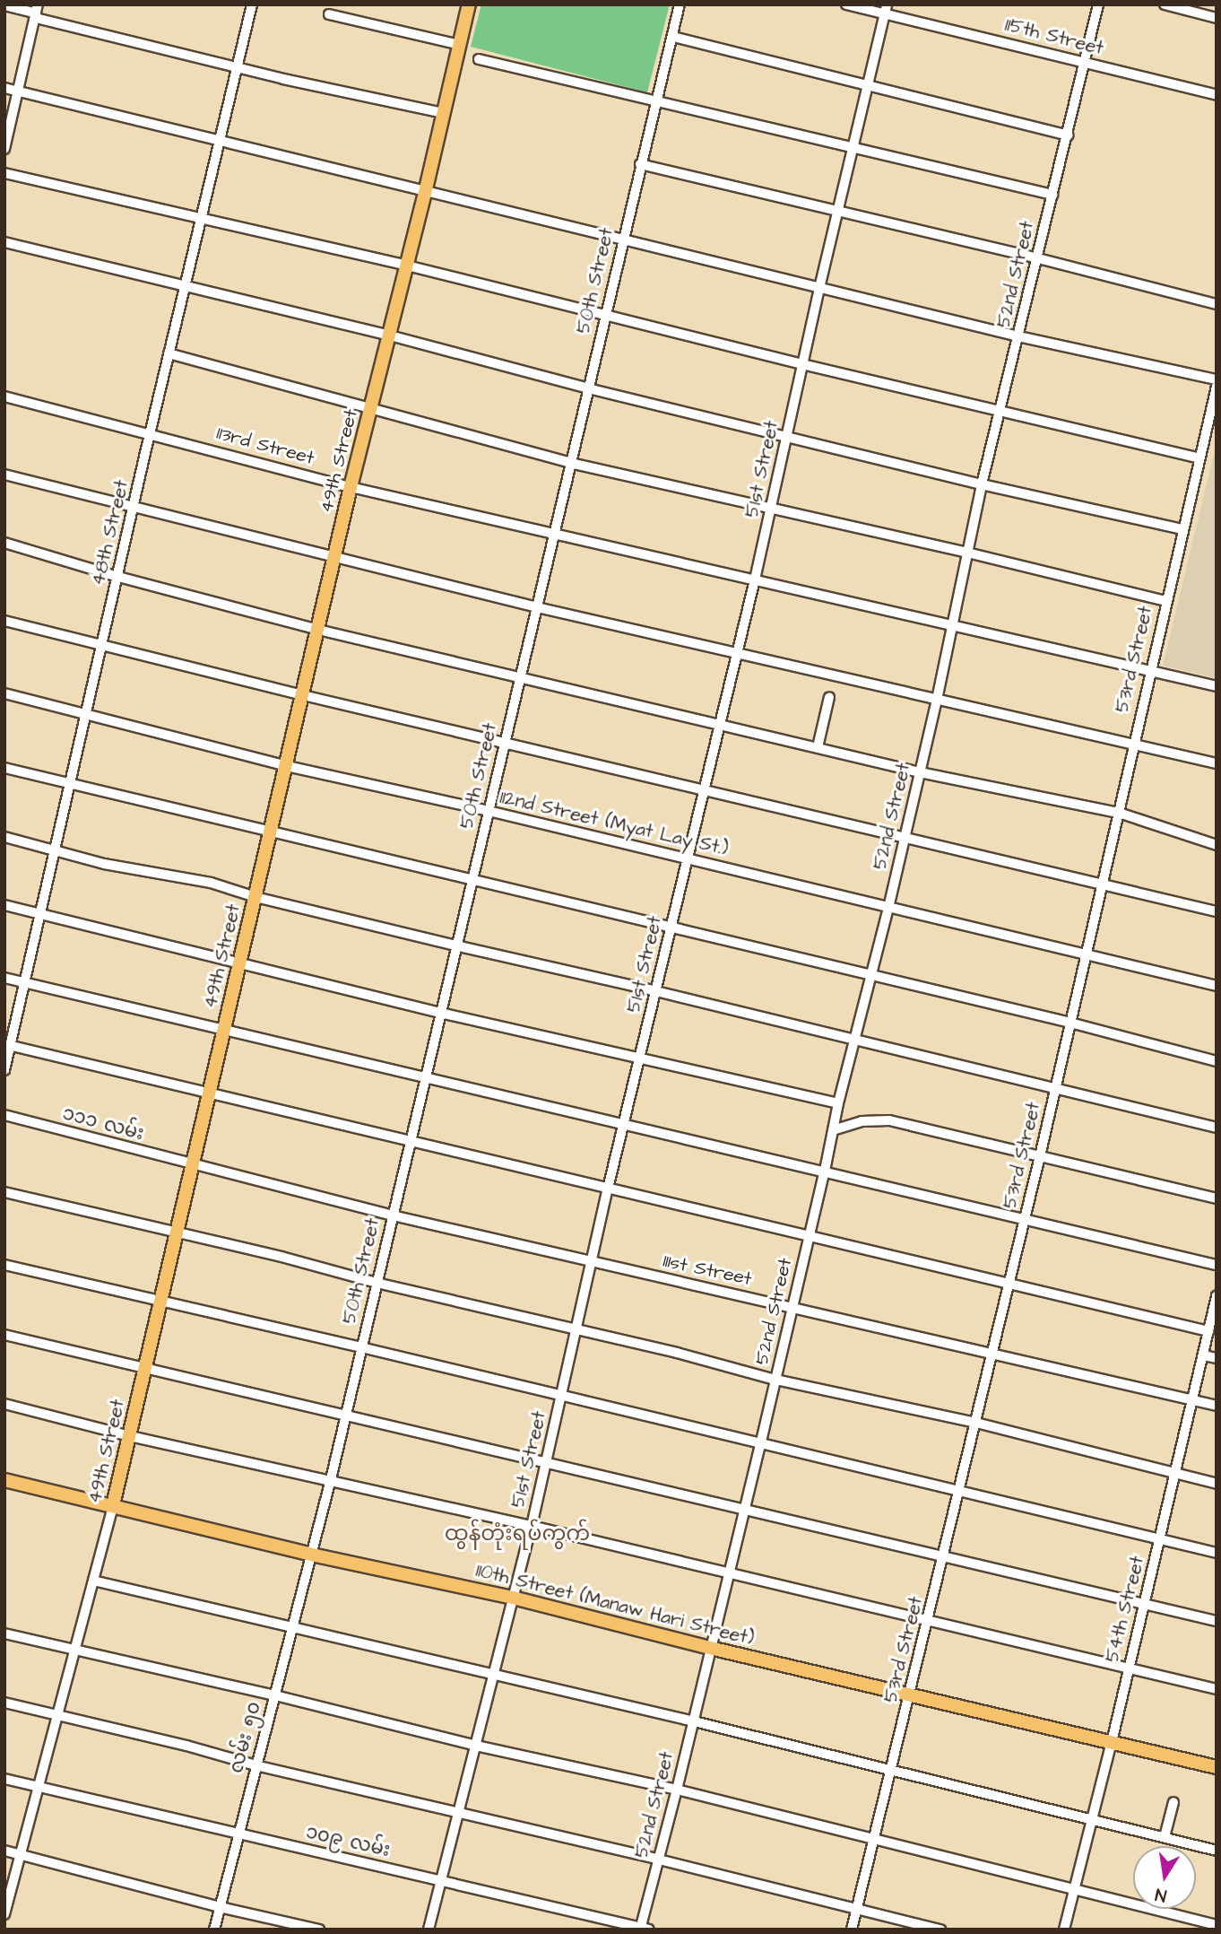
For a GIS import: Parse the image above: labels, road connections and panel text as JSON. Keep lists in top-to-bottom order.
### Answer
{
  "streets": {
    "main road": ["49th Street", "110th Street (Manaw Hari Street)"],
    "street": [
      "115th Street",
      "52nd Street",
      "50th Street",
      "113rd Street",
      "51st Street",
      "48th Street",
      "53rd Street",
      "112nd Street (Myat Lay St.)",
      "၁၁၁ လမ်း",
      "111st Street",
      "54th Street",
      "လမ်း ၅၀",
      "၁၀၉ လမ်း"
    ]
  },
  "crossings": [
    ["115th Street", "52nd Street"],
    ["115th Street", "51st Street"],
    ["52nd Street", "113rd Street"],
    ["52nd Street", "112nd Street (Myat Lay St.)"],
    ["52nd Street", "111st Street"],
    ["52nd Street", "110th Street (Manaw Hari Street)"],
    ["52nd Street", "၁၀၉ လမ်း"],
    ["50th Street", "113rd Street"],
    ["50th Street", "112nd Street (Myat Lay St.)"],
    ["50th Street", "111st Street"],
    ["50th Street", "110th Street (Manaw Hari Street)"],
    ["50th Street", "လမ်း ၅၀"],
    ["113rd Street", "49th Street"],
    ["113rd Street", "51st Street"],
    ["113rd Street", "48th Street"],
    ["113rd Street", "53rd Street"],
    ["49th Street", "112nd Street (Myat Lay St.)"],
    ["49th Street", "၁၁၁ လမ်း"],
    ["49th Street", "111st Street"],
    ["49th Street", "110th Street (Manaw Hari Street)"],
    ["49th Street", "၁၀၉ လမ်း"],
    ["51st Street", "112nd Street (Myat Lay St.)"],
    ["51st Street", "111st Street"],
    ["51st Street", "110th Street (Manaw Hari Street)"],
    ["51st Street", "၁၀၉ လမ်း"],
    ["48th Street", "112nd Street (Myat Lay St.)"],
    ["53rd Street", "112nd Street (Myat Lay St.)"],
    ["53rd Street", "111st Street"],
    ["53rd Street", "110th Street (Manaw Hari Street)"],
    ["၁၁၁ လမ်း", "111st Street"],
    ["111st Street", "54th Street"],
    ["110th Street (Manaw Hari Street)", "54th Street"],
    ["110th Street (Manaw Hari Street)", "လမ်း ၅၀"],
    ["လမ်း ၅၀", "၁၀၉ လမ်း"]
  ],
  "districts": ["ထွန်တုံးရပ်ကွက်"],
  "north": "bottom"
}
